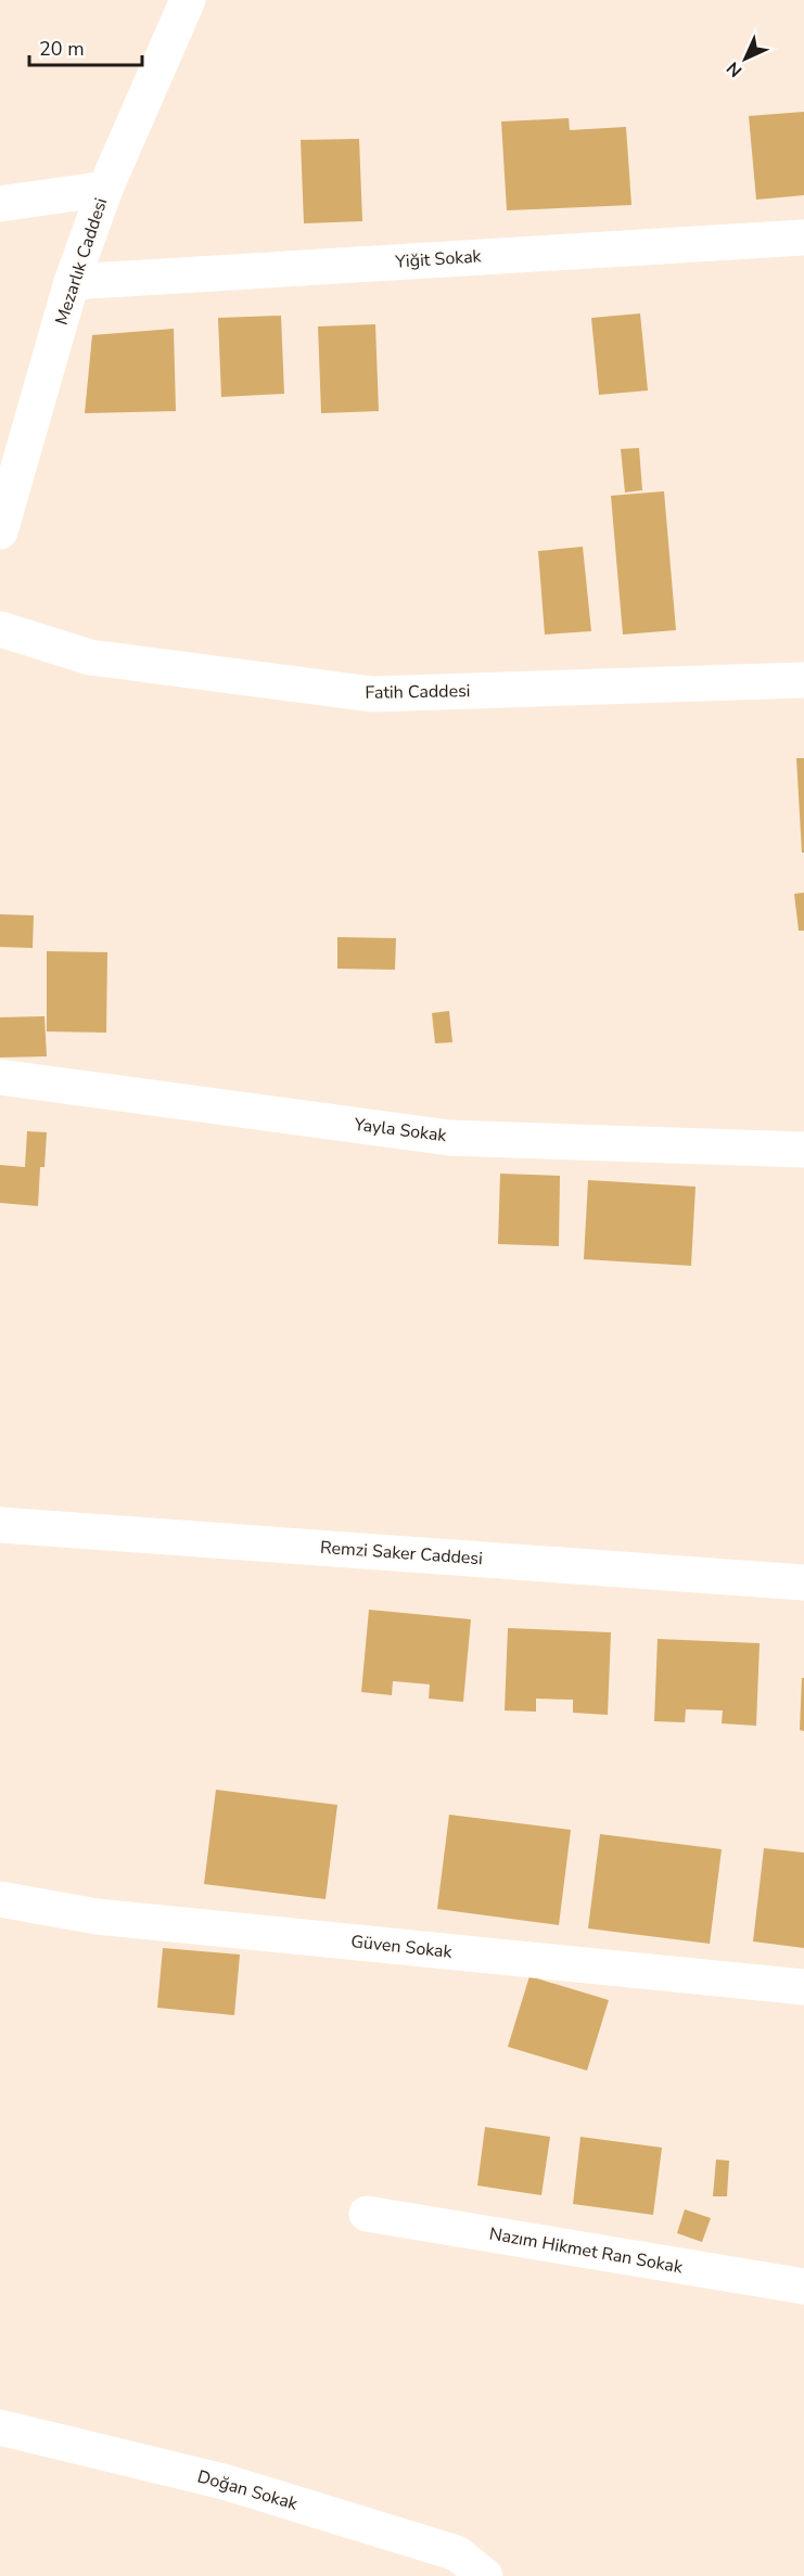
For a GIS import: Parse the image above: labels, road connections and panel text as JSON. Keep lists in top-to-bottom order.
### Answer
{
  "streets": {
    "street": [
      "Yiğit Sokak",
      "Mezarlık Caddesi",
      "Fatih Caddesi",
      "Yayla Sokak",
      "Remzi Saker Caddesi",
      "Güven Sokak",
      "Nazım Hikmet Ran Sokak",
      "Doğan Sokak"
    ]
  },
  "crossings": [
    ["Yiğit Sokak", "Mezarlık Caddesi"]
  ],
  "scale_bar": "20 m",
  "north": "bottom left"
}
